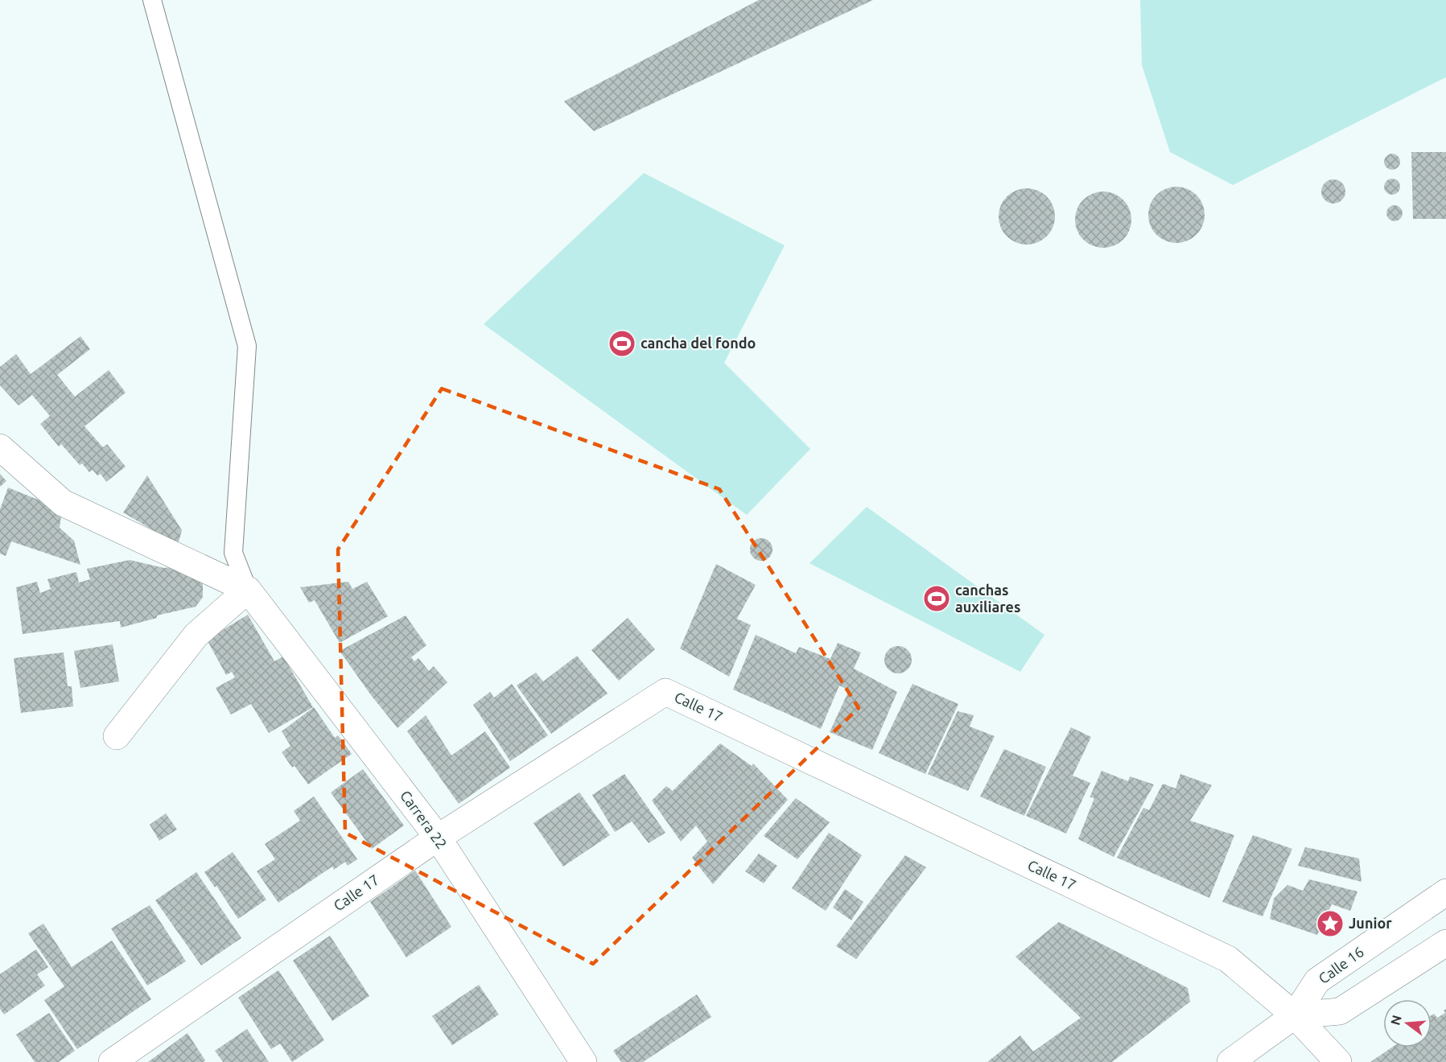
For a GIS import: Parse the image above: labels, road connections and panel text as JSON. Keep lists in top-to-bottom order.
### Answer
{
  "streets": {
    "main road": ["Calle 17", "Carrera 22", "Calle 16"]
  },
  "crossings": [
    ["Calle 17", "Carrera 22"],
    ["Calle 17", "Calle 16"]
  ],
  "places": {
    "sports": ["cancha del fondo", "canchas auxiliares"],
    "place": ["Junior"]
  },
  "north": "left"
}
